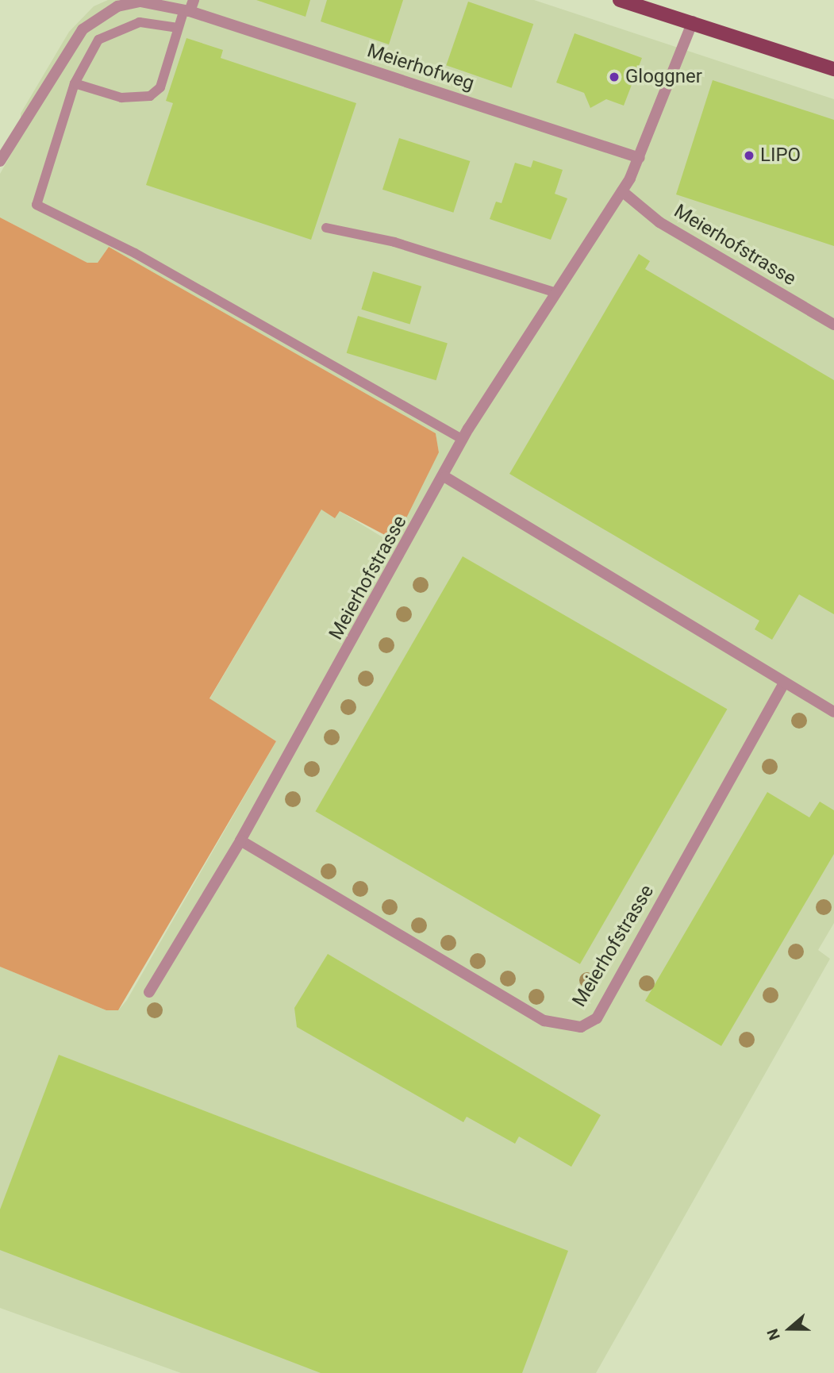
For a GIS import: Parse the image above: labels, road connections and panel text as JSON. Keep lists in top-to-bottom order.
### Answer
{
  "streets": {
    "street": ["Meierhofweg", "Meierhofstrasse"]
  },
  "crossings": [
    ["Meierhofweg", "Meierhofstrasse"]
  ],
  "places": ["Gloggner", "LIPO"],
  "north": "left"
}
